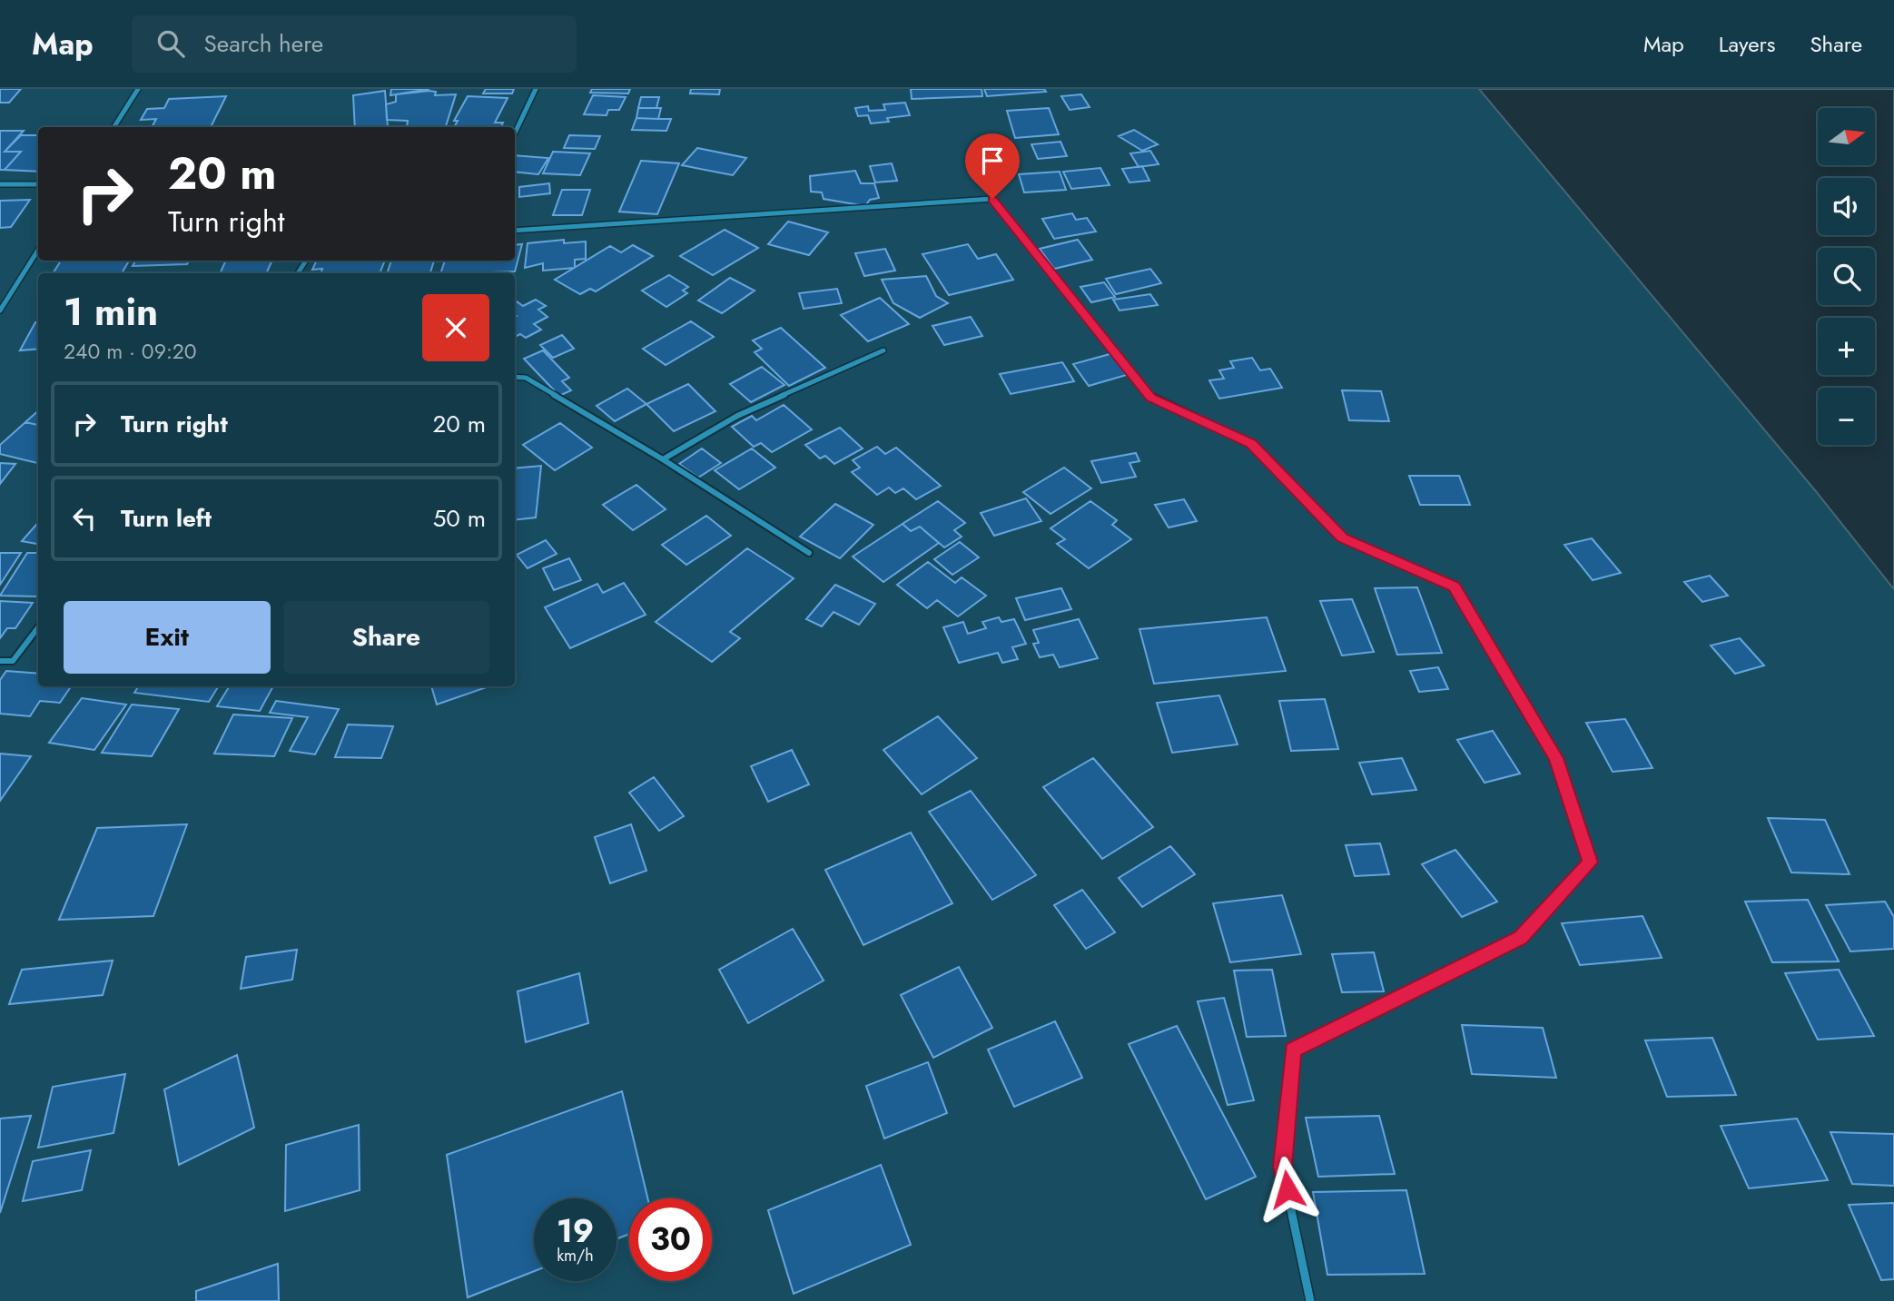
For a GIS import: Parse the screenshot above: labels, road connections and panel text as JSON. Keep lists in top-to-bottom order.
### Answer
{
  "north": "right",
  "page": {
    "header": "Map",
    "search": "Search here",
    "nav": ["Map", "Layers", "Share"],
    "map_buttons": ["+", "−"],
    "turn": ["20 m", "Turn right"],
    "heading": ["1 min", "240 m · 09:20"],
    "list": [
      {
        "name": "Turn right",
        "value": "20 m"
      },
      {
        "name": "Turn left",
        "value": "50 m"
      }
    ],
    "buttons": ["Exit", "Share"],
    "speed": "19 km/h",
    "limit": "30"
  }
}
